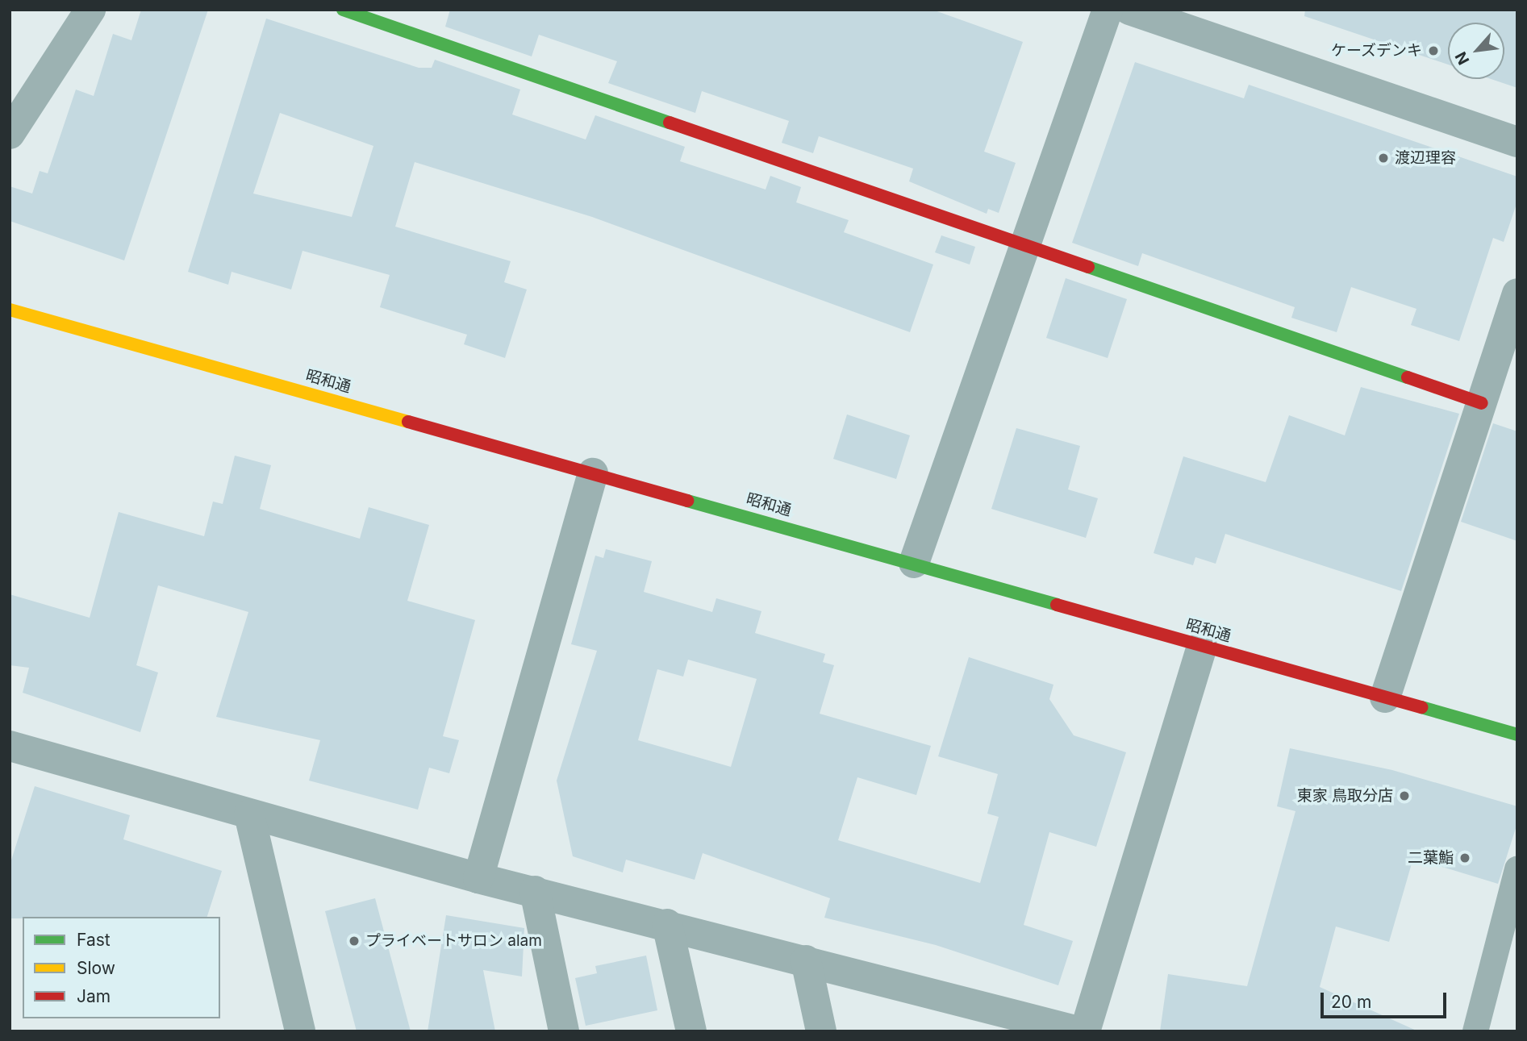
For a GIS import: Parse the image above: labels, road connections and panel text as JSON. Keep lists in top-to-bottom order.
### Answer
{
  "streets": {
    "street": ["昭和通"]
  },
  "places": [
    "ケーズデンキ",
    "渡辺理容",
    "東家 鳥取分店",
    "二葉鮨",
    "プライベートサロン alam"
  ],
  "legend": ["Fast", "Slow", "Jam"],
  "scale_bar": "20 m",
  "north": "bottom left"
}
